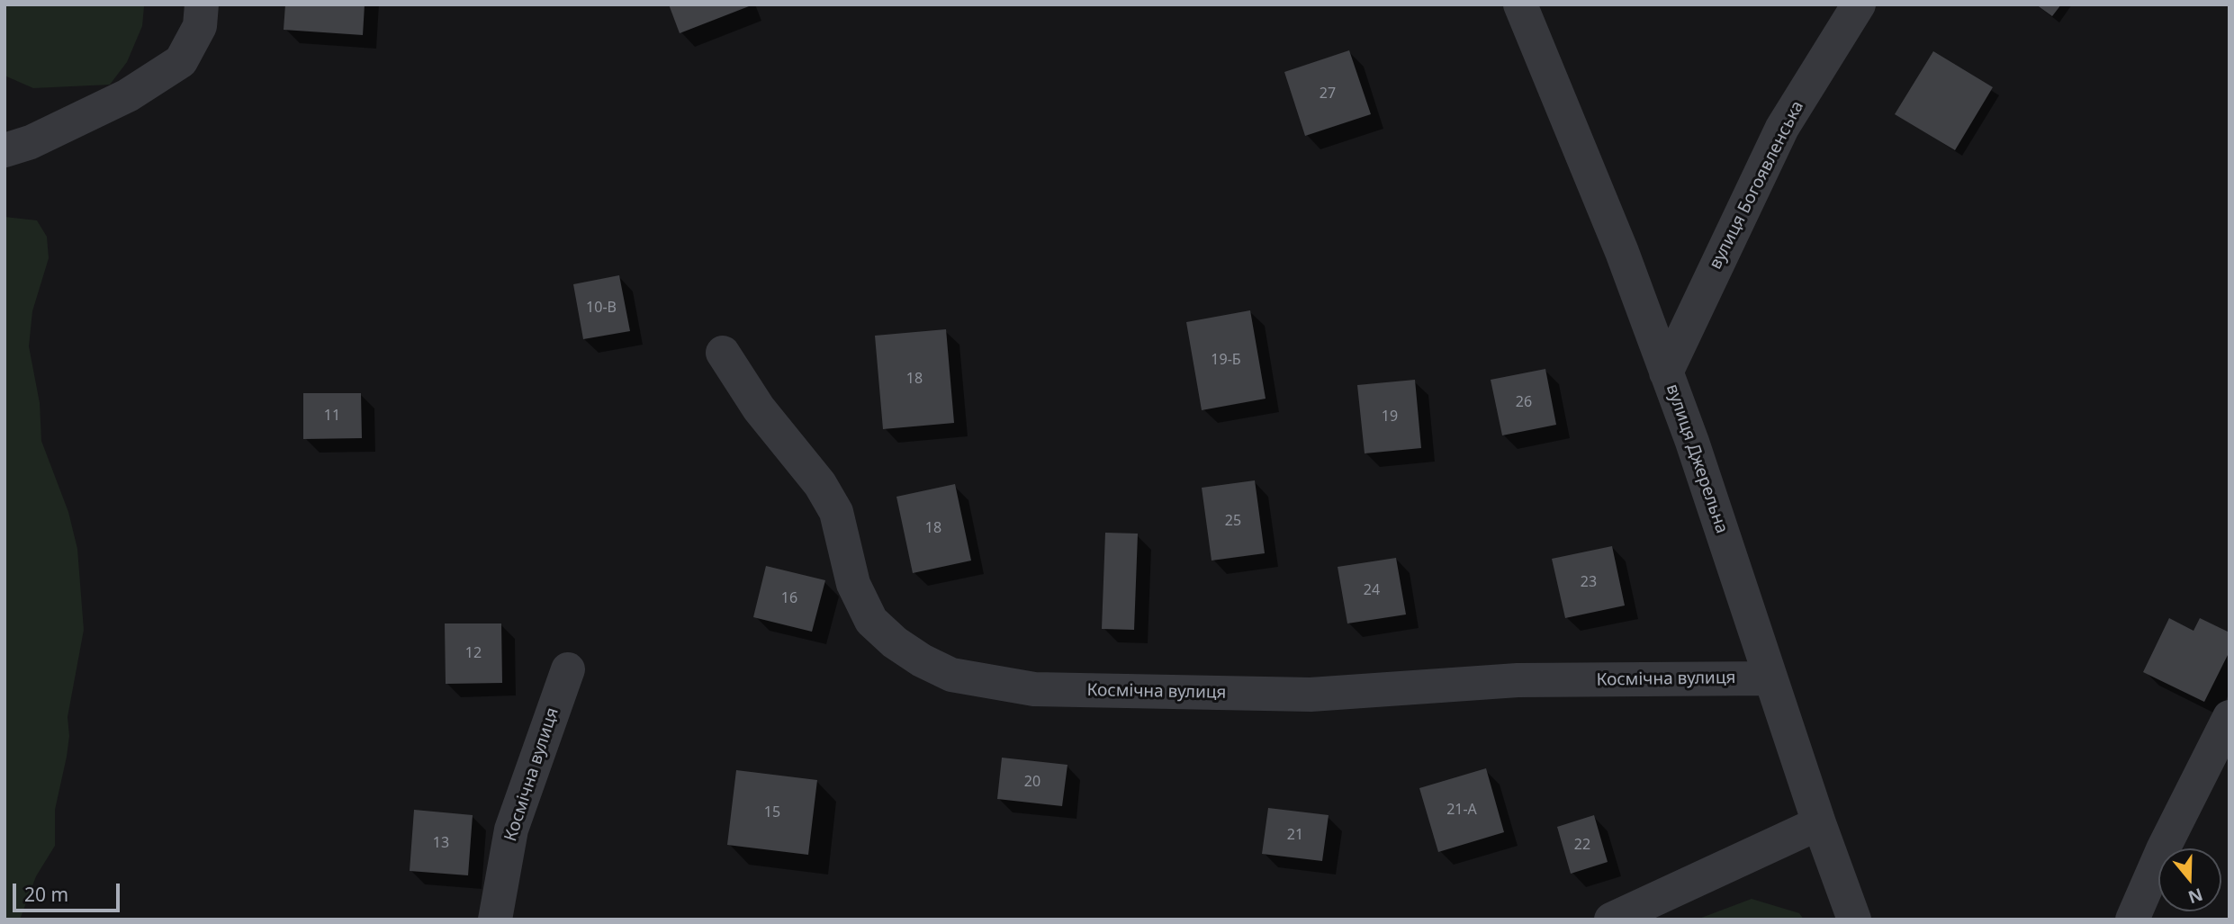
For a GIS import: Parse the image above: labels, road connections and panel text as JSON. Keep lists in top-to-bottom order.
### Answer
{
  "streets": {
    "street": ["вулиця Богоявленська", "вулиця Джерельна", "Космічна вулиця"]
  },
  "crossings": [
    ["вулиця Богоявленська", "вулиця Джерельна"],
    ["вулиця Джерельна", "Космічна вулиця"]
  ],
  "house_numbers": [
    "27",
    "10-В",
    "19-Б",
    "18",
    "26",
    "11",
    "19",
    "25",
    "18",
    "23",
    "24",
    "16",
    "12",
    "20",
    "21-А",
    "15",
    "21",
    "13",
    "22"
  ],
  "scale_bar": "20 m",
  "north": "bottom"
}
